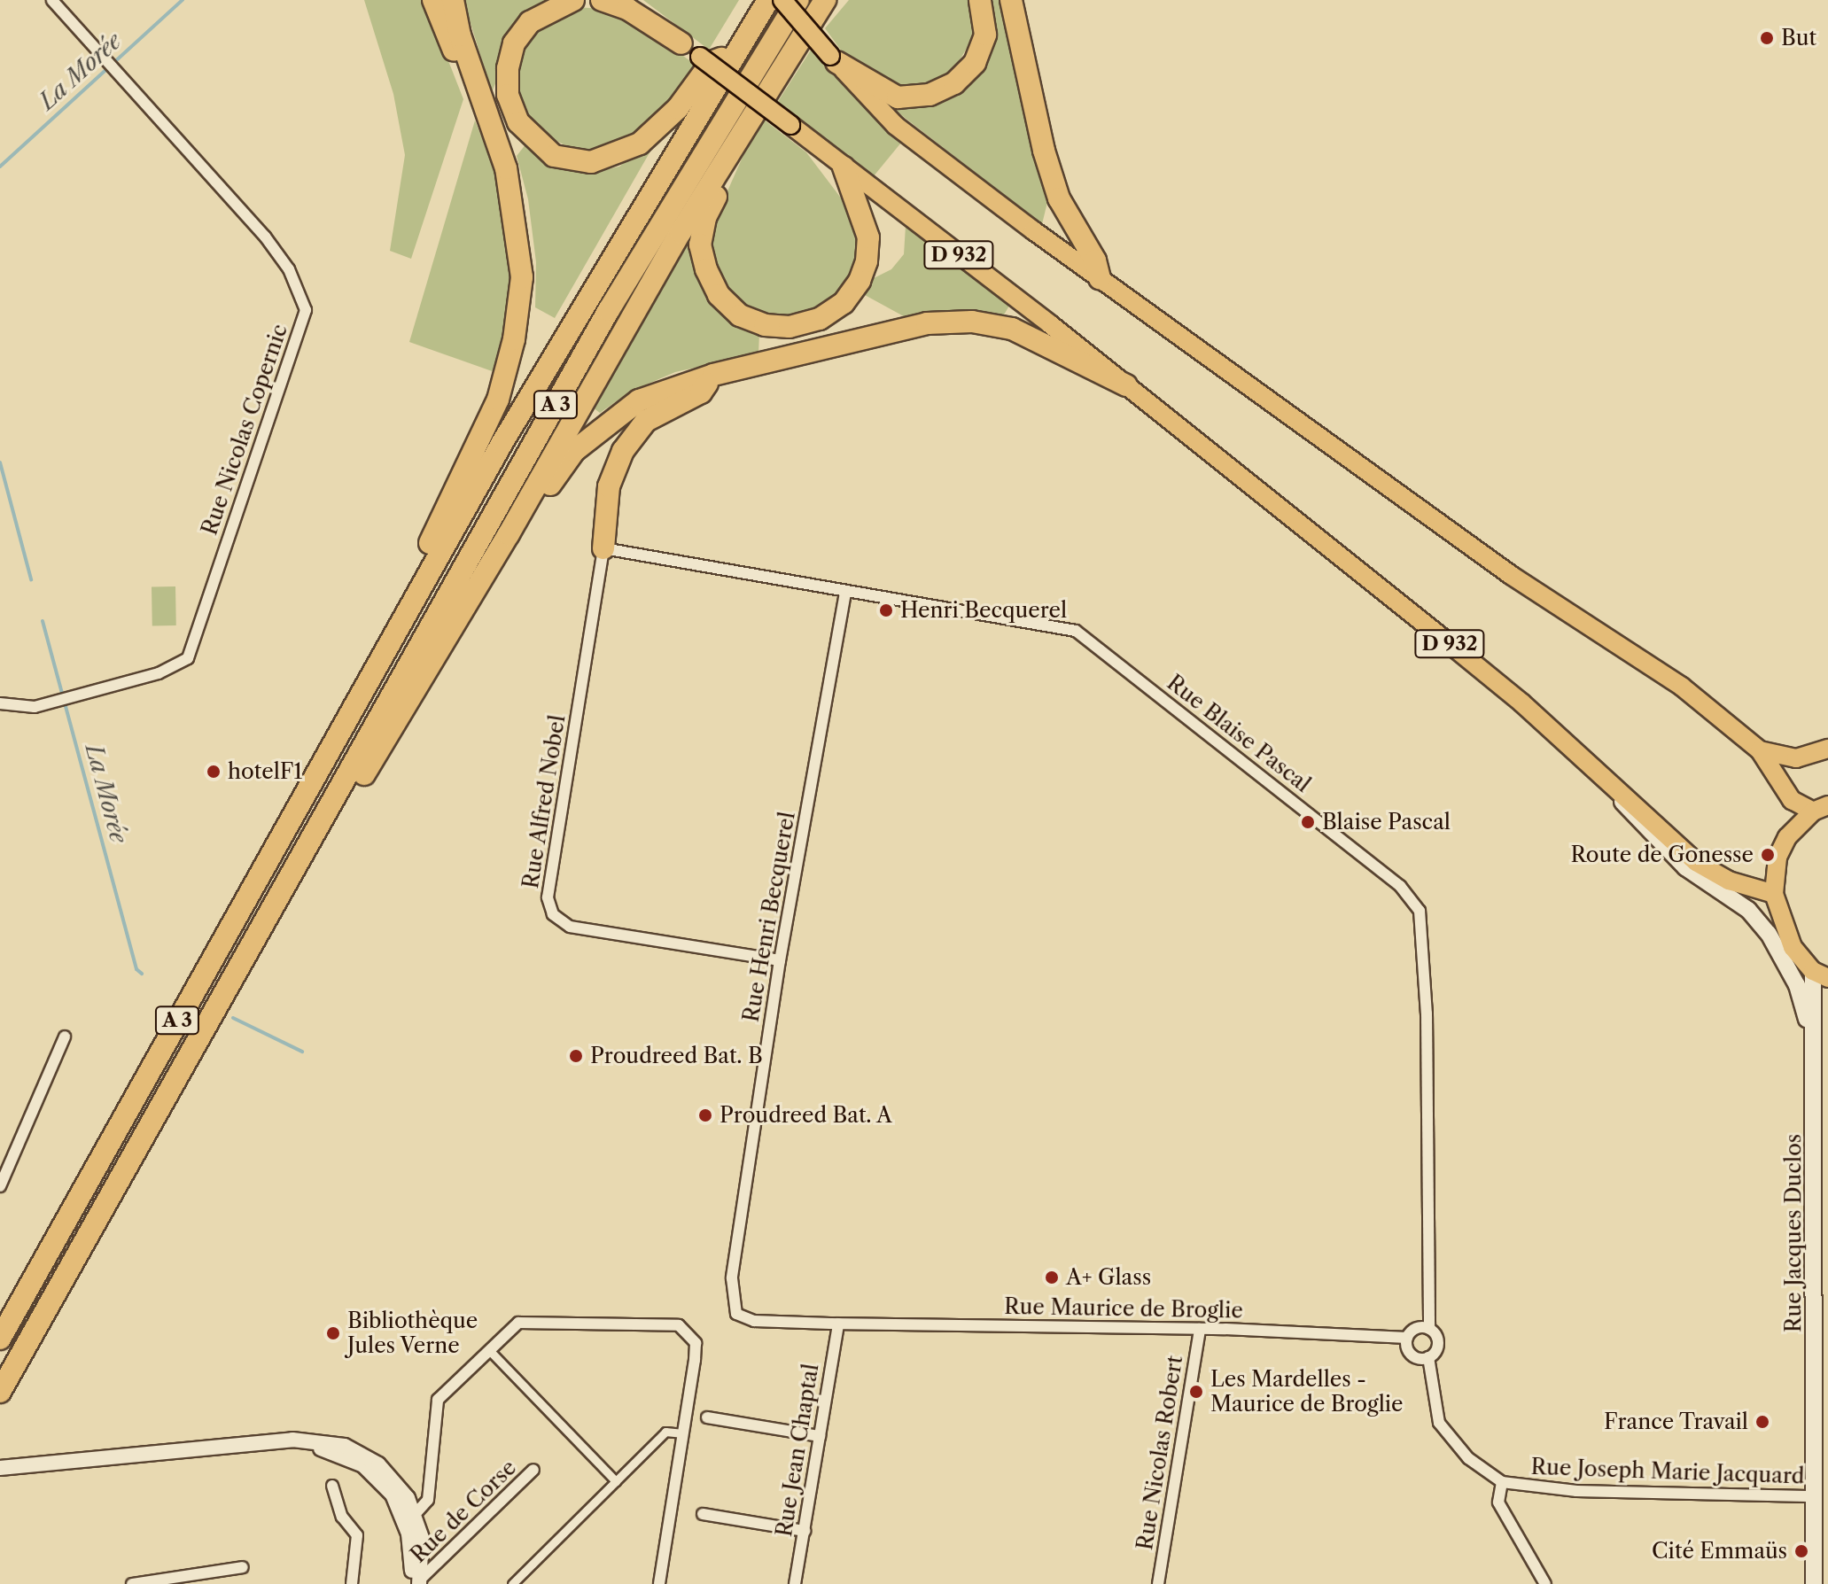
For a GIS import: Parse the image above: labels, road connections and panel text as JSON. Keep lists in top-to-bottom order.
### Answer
{
  "streets": {
    "highway": ["A 3"],
    "main road": ["D 932", "Rue Jacques Duclos"],
    "street": [
      "Rue Nicolas Copernic",
      "Rue Blaise Pascal",
      "Rue Alfred Nobel",
      "Rue Henri Becquerel",
      "Rue Maurice de Broglie",
      "Rue Jean Chaptal",
      "Rue Nicolas Robert",
      "Rue Joseph Marie Jacquard",
      "Rue de Corse"
    ]
  },
  "crossings": [
    ["Rue Blaise Pascal", "Rue Alfred Nobel"],
    ["Rue Blaise Pascal", "Rue Henri Becquerel"],
    ["Rue Blaise Pascal", "Rue Maurice de Broglie"],
    ["Rue Blaise Pascal", "Rue Joseph Marie Jacquard"],
    ["Rue Alfred Nobel", "Rue Henri Becquerel"],
    ["Rue Henri Becquerel", "Rue Maurice de Broglie"],
    ["Rue Henri Becquerel", "Rue Jean Chaptal"],
    ["Rue Jacques Duclos", "Rue Joseph Marie Jacquard"],
    ["Rue Maurice de Broglie", "Rue Jean Chaptal"],
    ["Rue Maurice de Broglie", "Rue Nicolas Robert"],
    ["Rue Maurice de Broglie", "Rue Joseph Marie Jacquard"]
  ],
  "water": ["La Morée"],
  "places": [
    "But",
    "Henri Becquerel",
    "hotelF1",
    "Blaise Pascal",
    "Route de Gonesse",
    "Proudreed Bat. B",
    "Proudreed Bat. A",
    "A+ Glass",
    "Bibliothèque Jules Verne",
    "Les Mardelles - Maurice de Broglie",
    "France Travail",
    "Cité Emmaüs"
  ]
}
